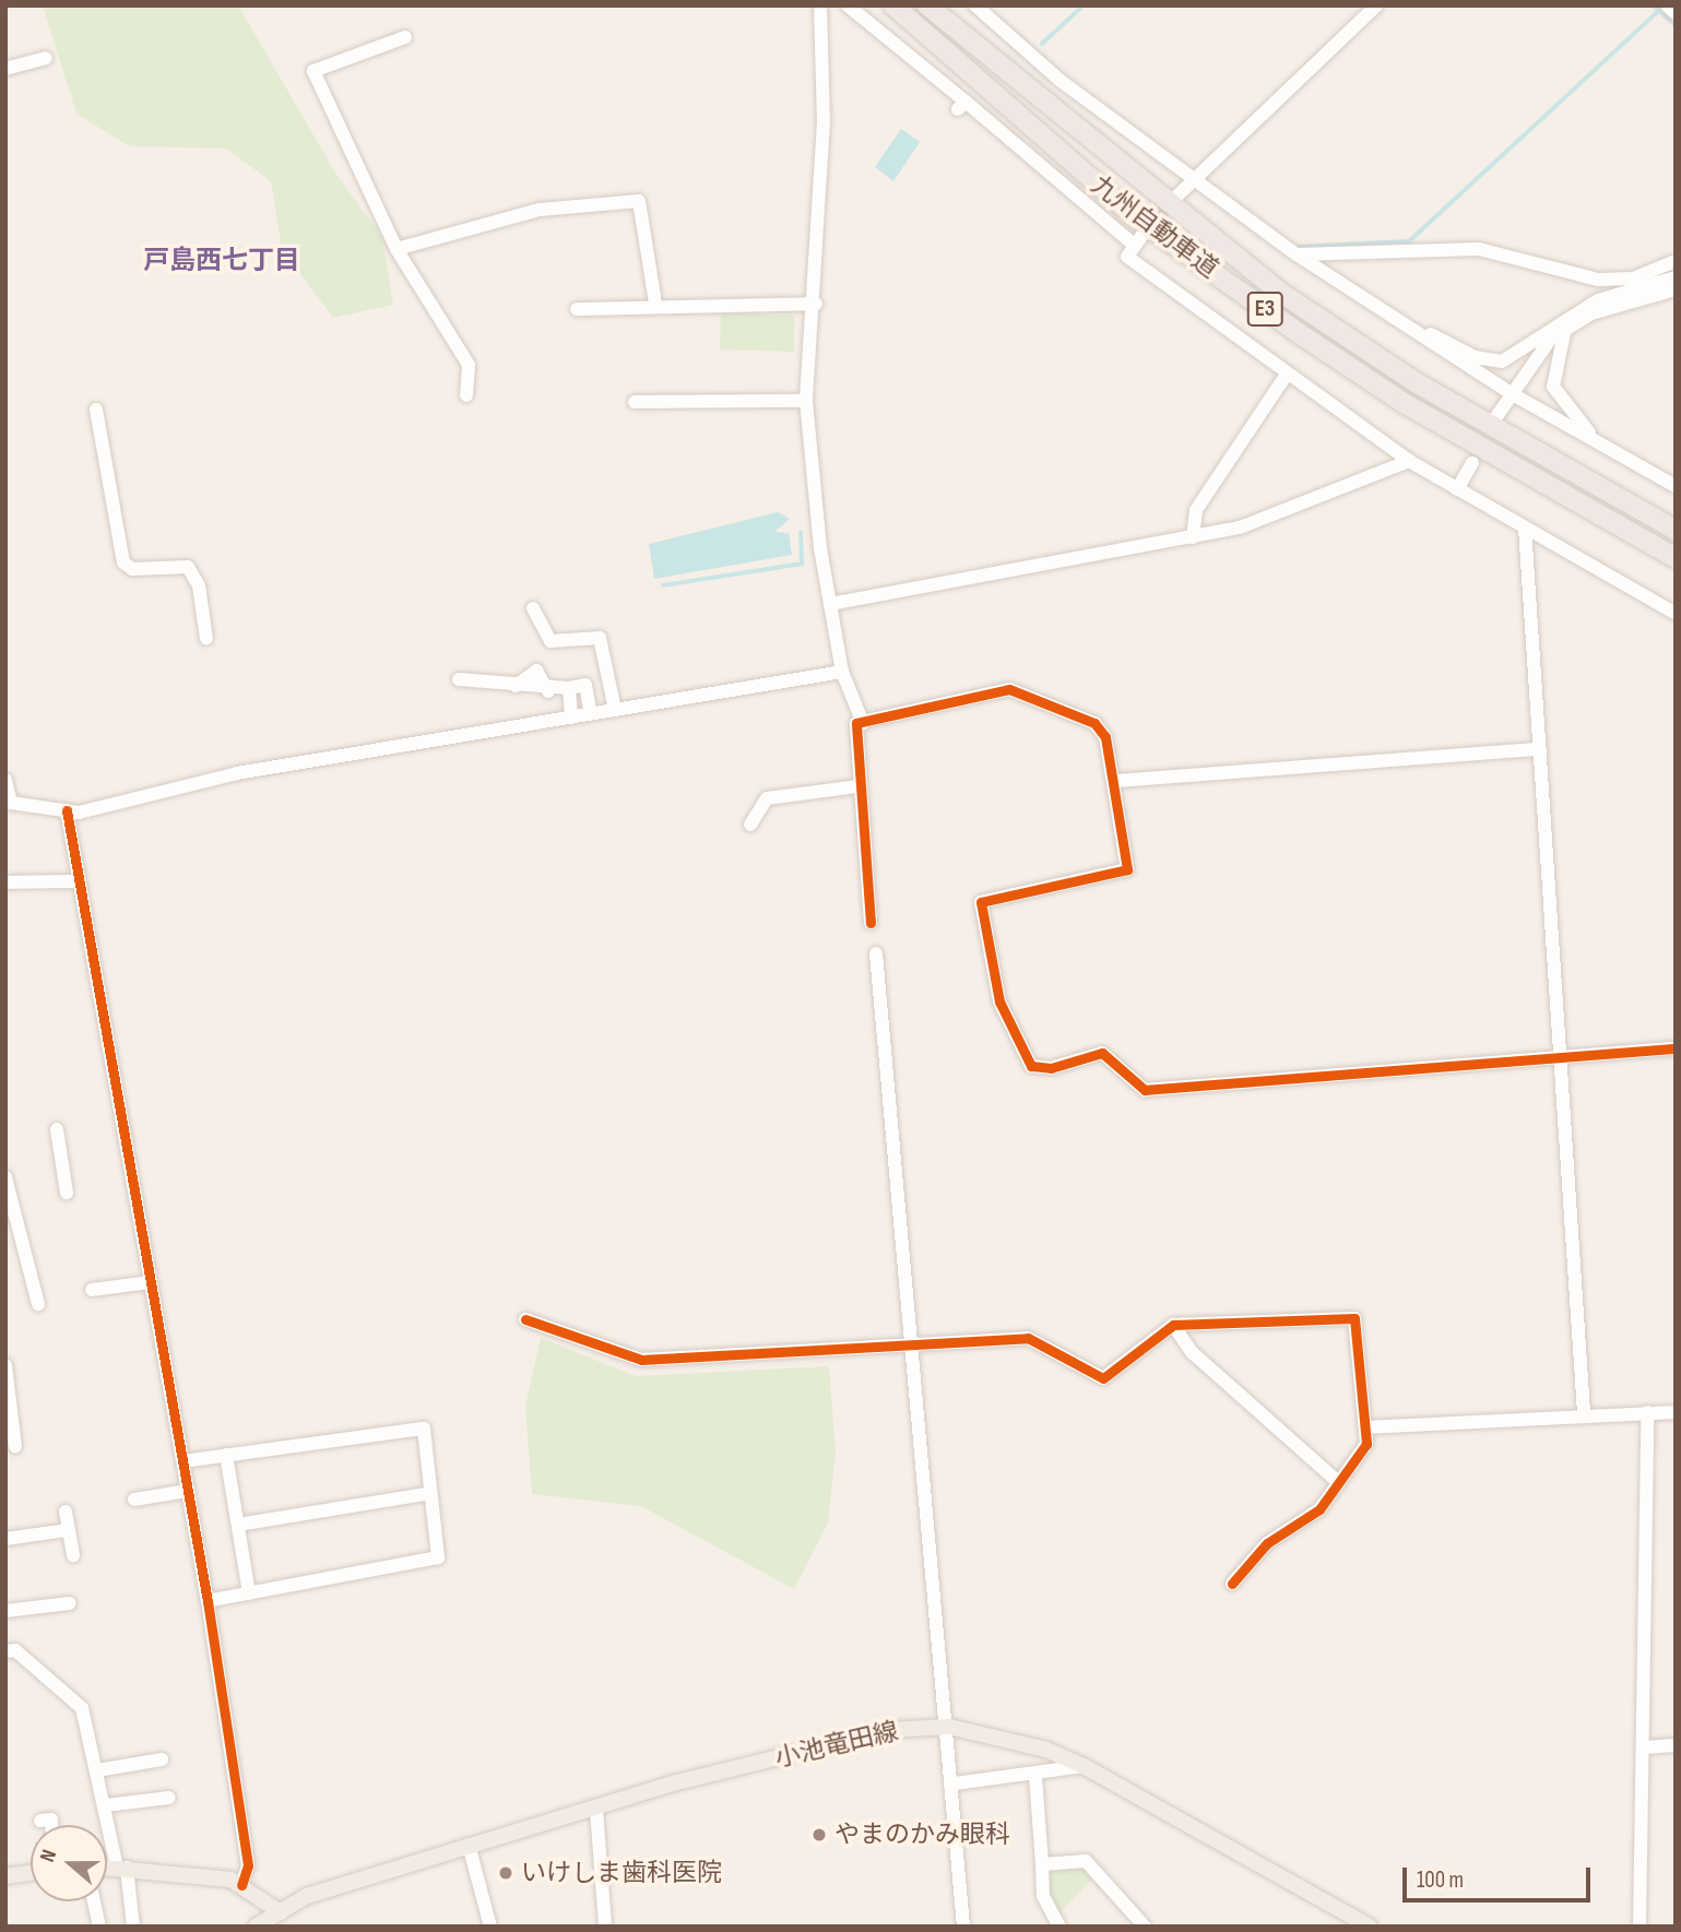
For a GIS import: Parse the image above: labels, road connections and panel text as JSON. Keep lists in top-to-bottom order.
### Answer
{
  "streets": {
    "highway": ["九州自動車道", "E3"],
    "main road": ["小池竜田線"]
  },
  "districts": ["戸島西七丁目"],
  "places": ["やまのかみ眼科", "いけしま歯科医院"],
  "scale_bar": "100 m",
  "north": "left"
}
